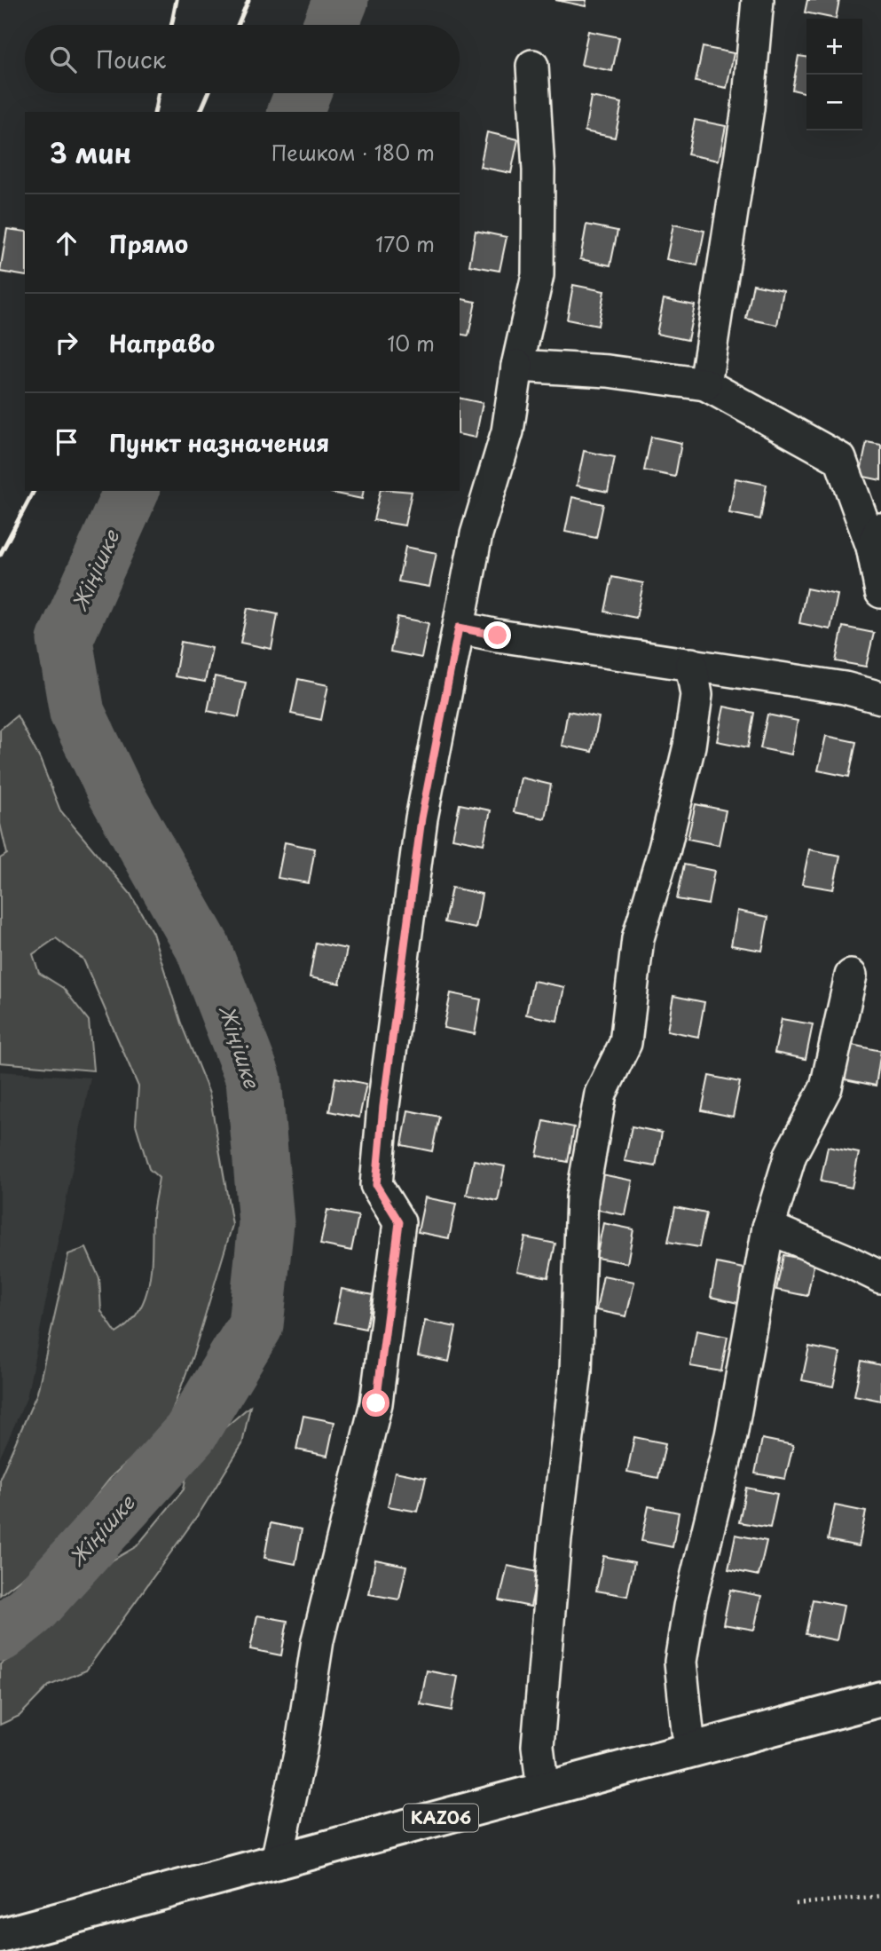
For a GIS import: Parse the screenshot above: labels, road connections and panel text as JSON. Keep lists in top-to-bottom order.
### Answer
{
  "streets": {
    "highway": ["KАZ06"]
  },
  "water": ["Жіңішке"],
  "page": {
    "map_buttons": ["+", "−"],
    "search": "Поиск",
    "heading": ["3 мин", "Пешком · 180 m"],
    "list": [
      ["Прямо", "170 m"],
      ["Направо", "10 m"],
      "Пункт назначения"
    ]
  }
}
